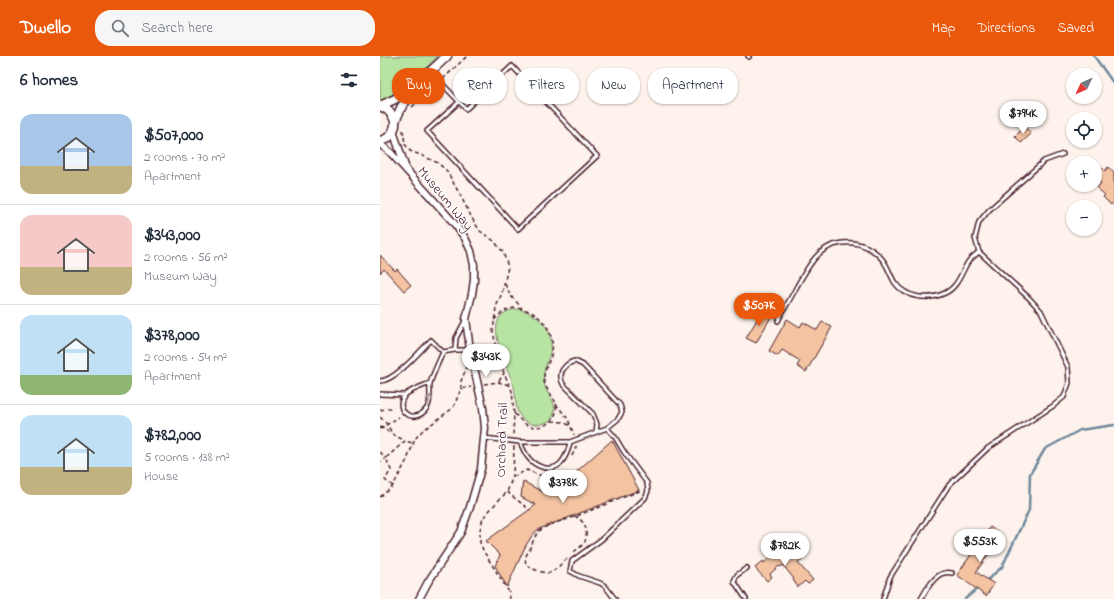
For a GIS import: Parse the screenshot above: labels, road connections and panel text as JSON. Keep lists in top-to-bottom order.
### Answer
{
  "streets": {
    "street": ["Museum Way"],
    "path": ["Orchard Trail"]
  },
  "north": "bottom left",
  "page": {
    "header": "Dwello",
    "search": "Search here",
    "nav": ["Map", "Directions", "Saved"],
    "heading": "6 homes",
    "map_buttons": ["+", "−"],
    "chip": [
      "Buy",
      "Rent",
      "Filters",
      "New",
      "Apartment"
    ],
    "price": [
      "$794K",
      "$507K",
      "$343K",
      "$378K",
      "$553K",
      "$782K"
    ],
    "list": [
      {
        "name": "$507,000",
        "note": "2 rooms · 70 m² · Apartment"
      },
      {
        "name": "$343,000",
        "note": "2 rooms · 56 m² · Museum Way"
      },
      {
        "name": "$378,000",
        "note": "2 rooms · 54 m² · Apartment"
      },
      {
        "name": "$782,000",
        "note": "5 rooms · 138 m² · House"
      }
    ]
  }
}
